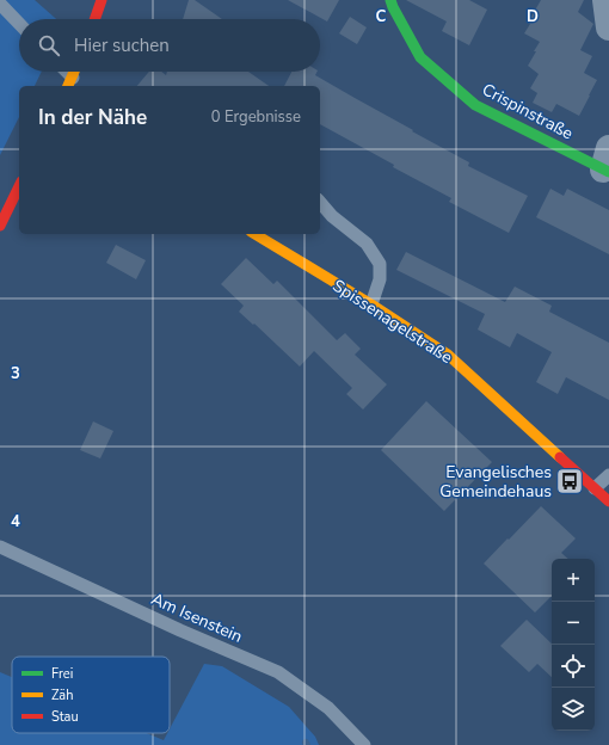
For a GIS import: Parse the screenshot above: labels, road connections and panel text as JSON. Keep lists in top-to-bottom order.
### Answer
{
  "streets": {
    "street": ["Crispinstraße", "Spissenagelstraße"],
    "lane": ["Am Isenstein"]
  },
  "places": {
    "bus stop": ["Evangelisches Gemeindehaus"]
  },
  "legend": ["Frei", "Zäh", "Stau"],
  "page": {
    "search": "Hier suchen",
    "heading": ["In der Nähe", "0 Ergebnisse"],
    "map_buttons": ["+", "−"]
  },
  "grid": {
    "columns": ["C", "D"],
    "rows": ["3", "4"]
  }
}
